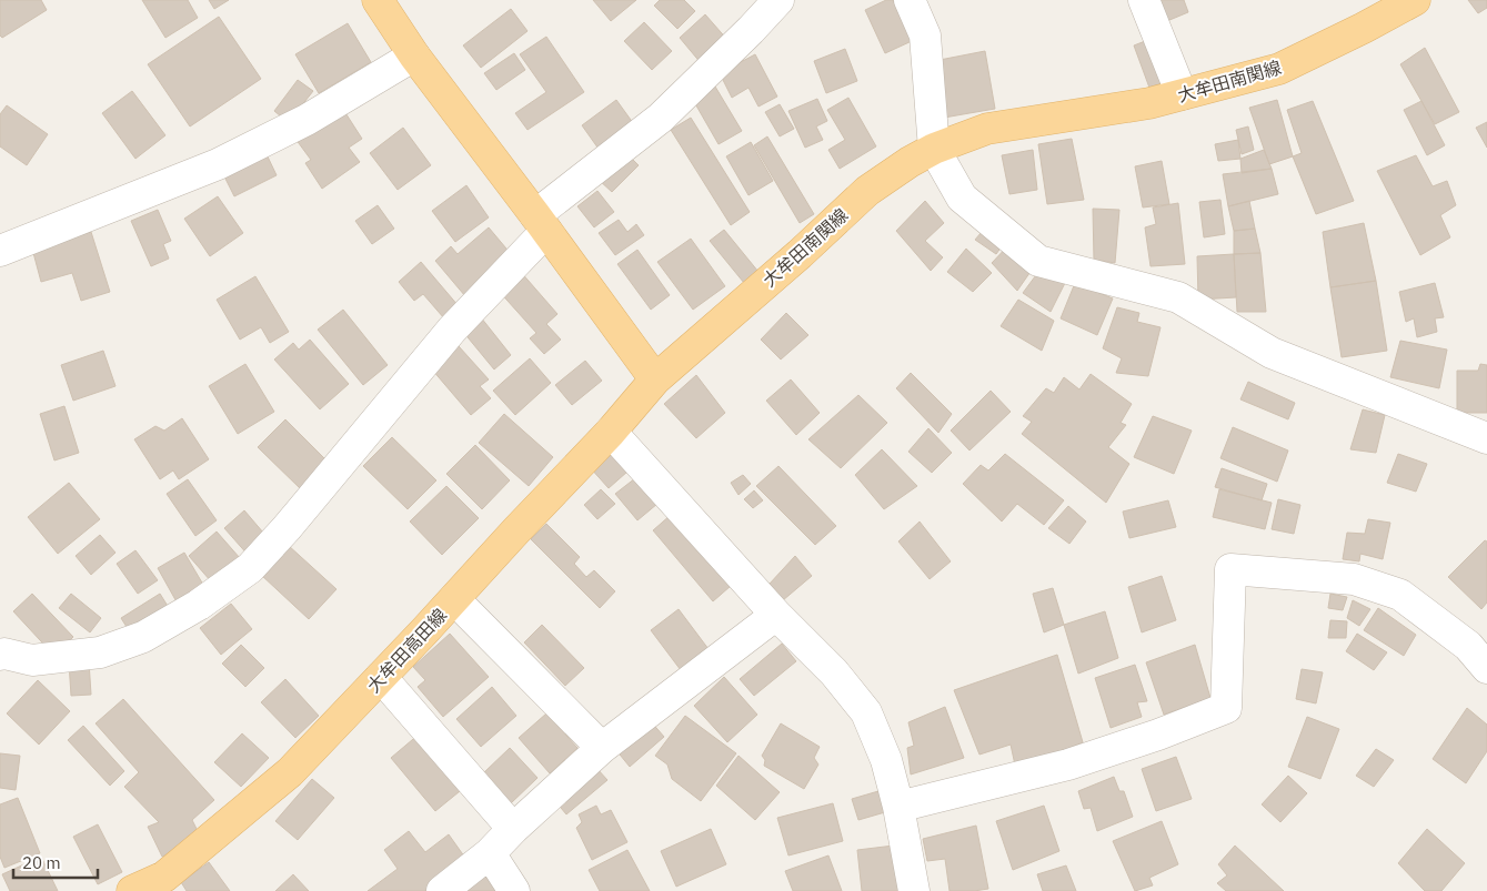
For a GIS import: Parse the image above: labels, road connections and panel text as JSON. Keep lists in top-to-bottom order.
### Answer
{
  "streets": {
    "main road": ["大牟田南関線", "大牟田高田線"]
  },
  "crossings": [
    ["大牟田南関線", "大牟田高田線"]
  ],
  "scale_bar": "20 m"
}
